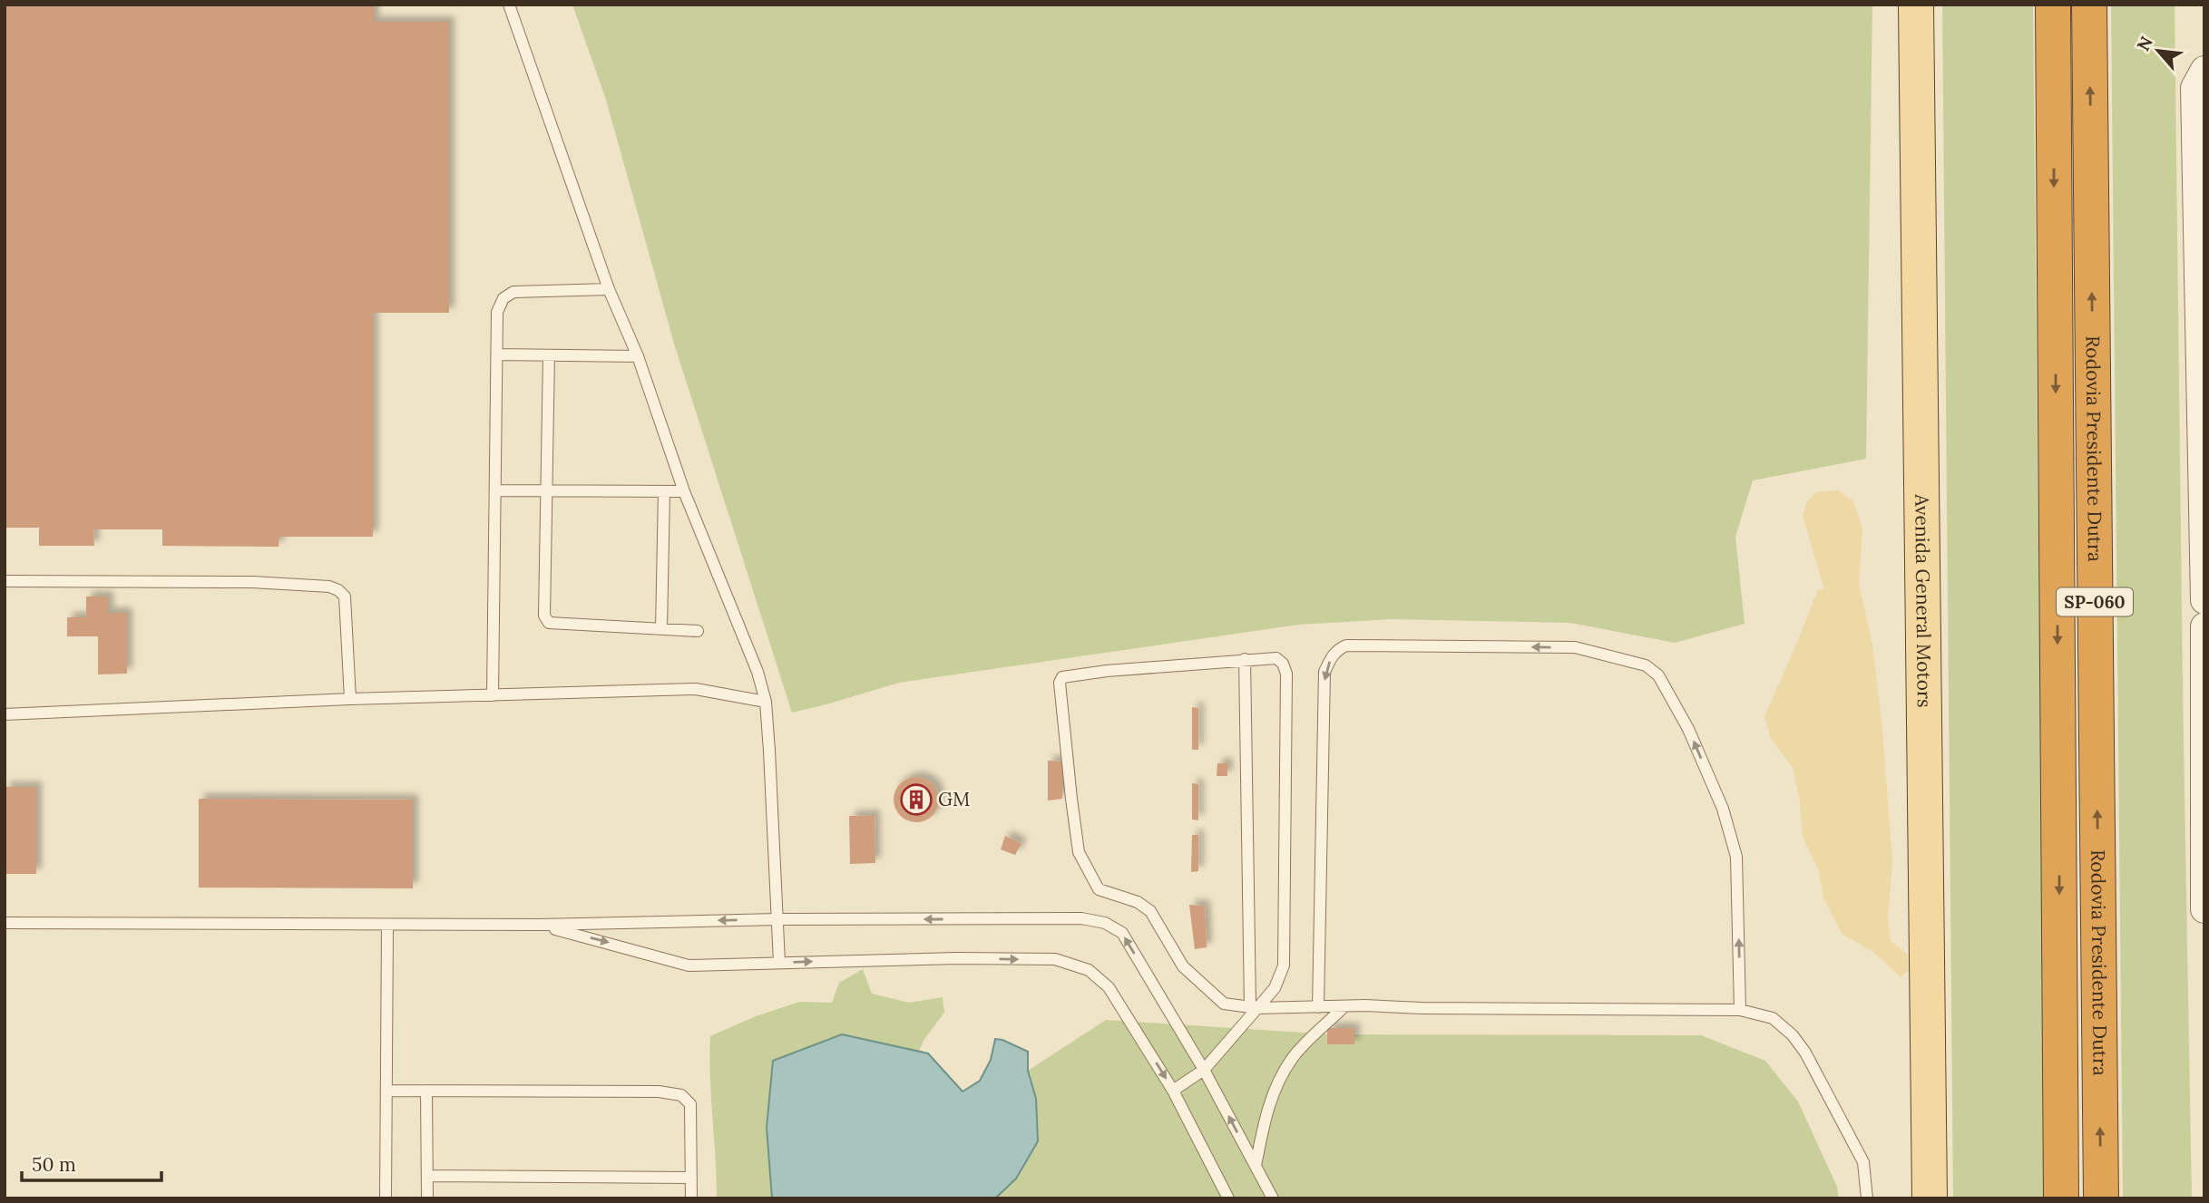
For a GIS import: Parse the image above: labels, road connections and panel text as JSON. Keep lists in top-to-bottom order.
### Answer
{
  "streets": {
    "highway": ["Rodovia Presidente Dutra", "SP-060"],
    "main road": ["Avenida General Motors"]
  },
  "places": {
    "building": ["GM"]
  },
  "scale_bar": "50 m",
  "north": "top left"
}
